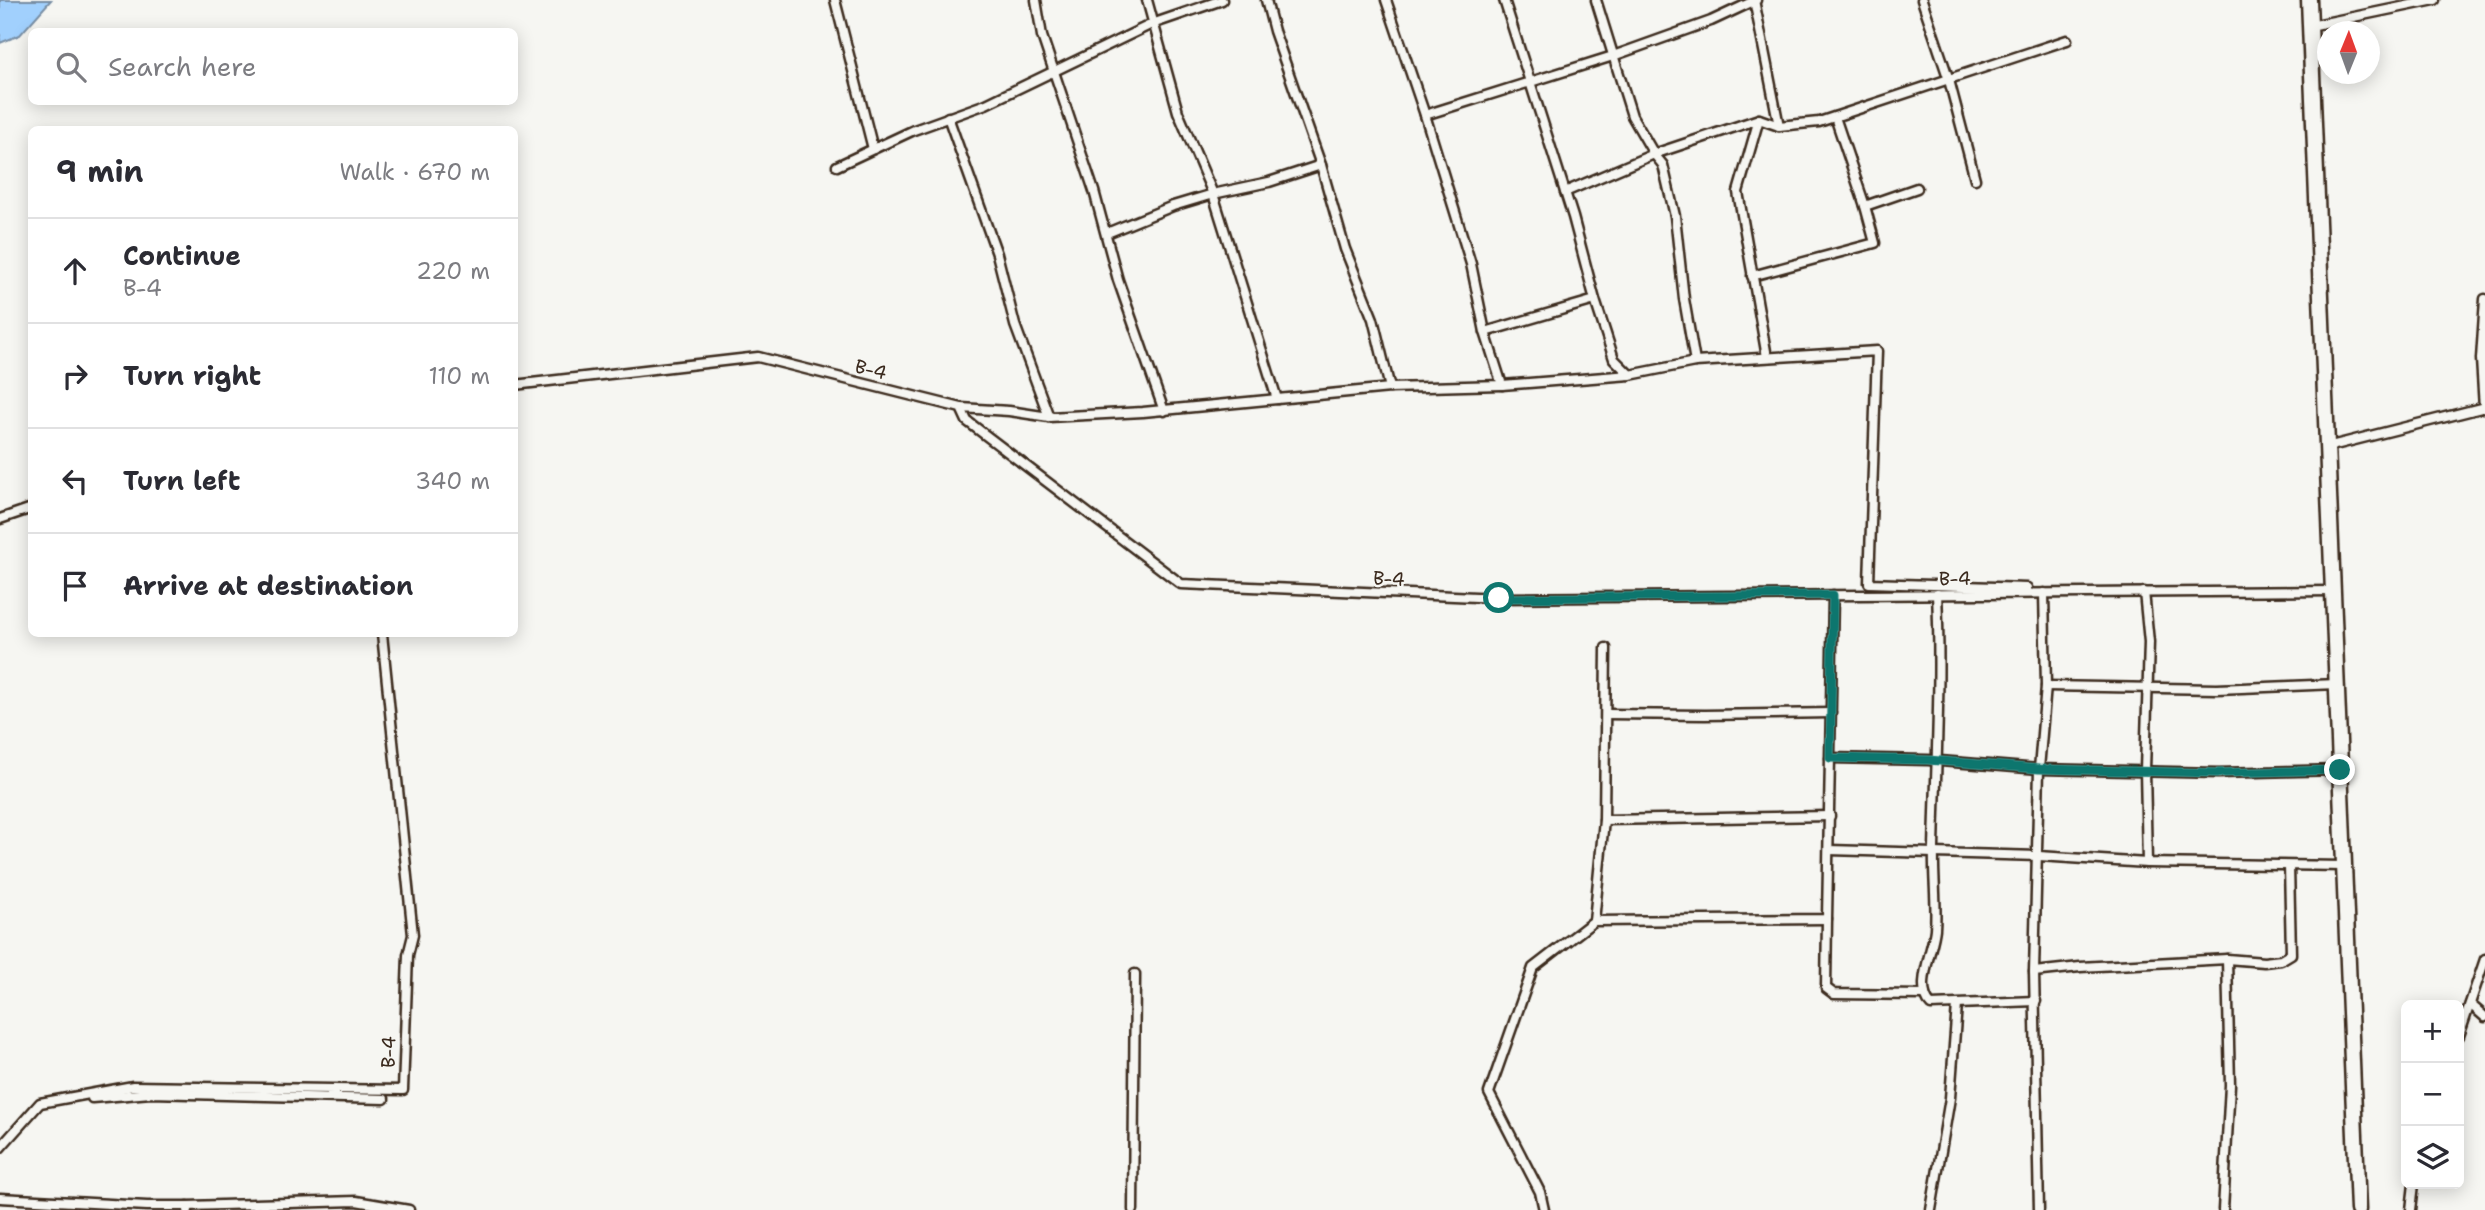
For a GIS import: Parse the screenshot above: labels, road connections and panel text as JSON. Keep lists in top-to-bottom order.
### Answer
{
  "streets": {
    "street": ["B-4"]
  },
  "north": "top",
  "page": {
    "search": "Search here",
    "heading": ["9 min", "Walk · 670 m"],
    "list": [
      ["Continue", "B-4", "220 m"],
      ["Turn right", "110 m"],
      ["Turn left", "340 m"],
      "Arrive at destination"
    ],
    "map_buttons": ["+", "−"]
  }
}
